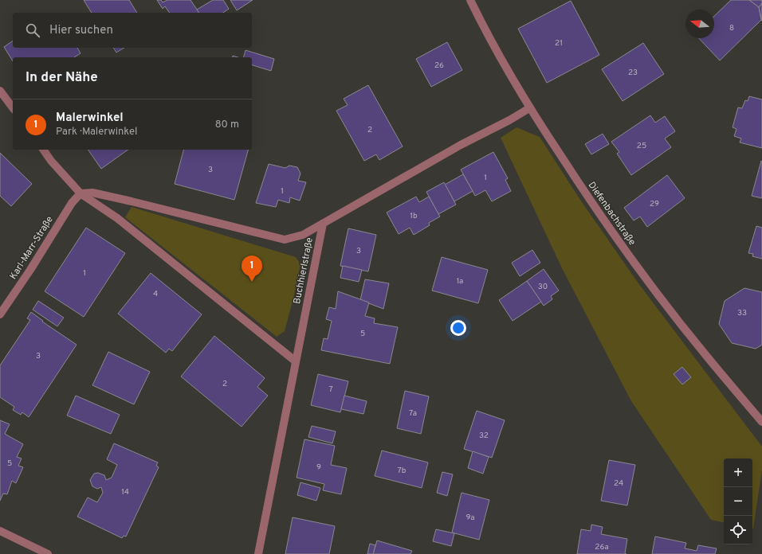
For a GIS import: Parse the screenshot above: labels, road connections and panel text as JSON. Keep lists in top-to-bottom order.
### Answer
{
  "streets": {
    "street": ["Diefenbachstraße", "Karl-Marr-Straße", "Buchhierlstraße"]
  },
  "house_numbers": [
    "8",
    "21",
    "26",
    "23",
    "2",
    "25",
    "3",
    "1",
    "1",
    "29",
    "1b",
    "3",
    "1",
    "1a",
    "30",
    "4",
    "33",
    "5",
    "3",
    "2",
    "7",
    "7a",
    "32",
    "5",
    "9",
    "7b",
    "24",
    "14",
    "9a",
    "26a"
  ],
  "north": "left",
  "page": {
    "search": "Hier suchen",
    "heading": "In der Nähe",
    "list": [
      {
        "mark": "1",
        "name": "Malerwinkel",
        "note": "Park · Malerwinkel",
        "value": "80 m"
      }
    ],
    "pins": "1",
    "map_buttons": ["+", "−"]
  }
}
